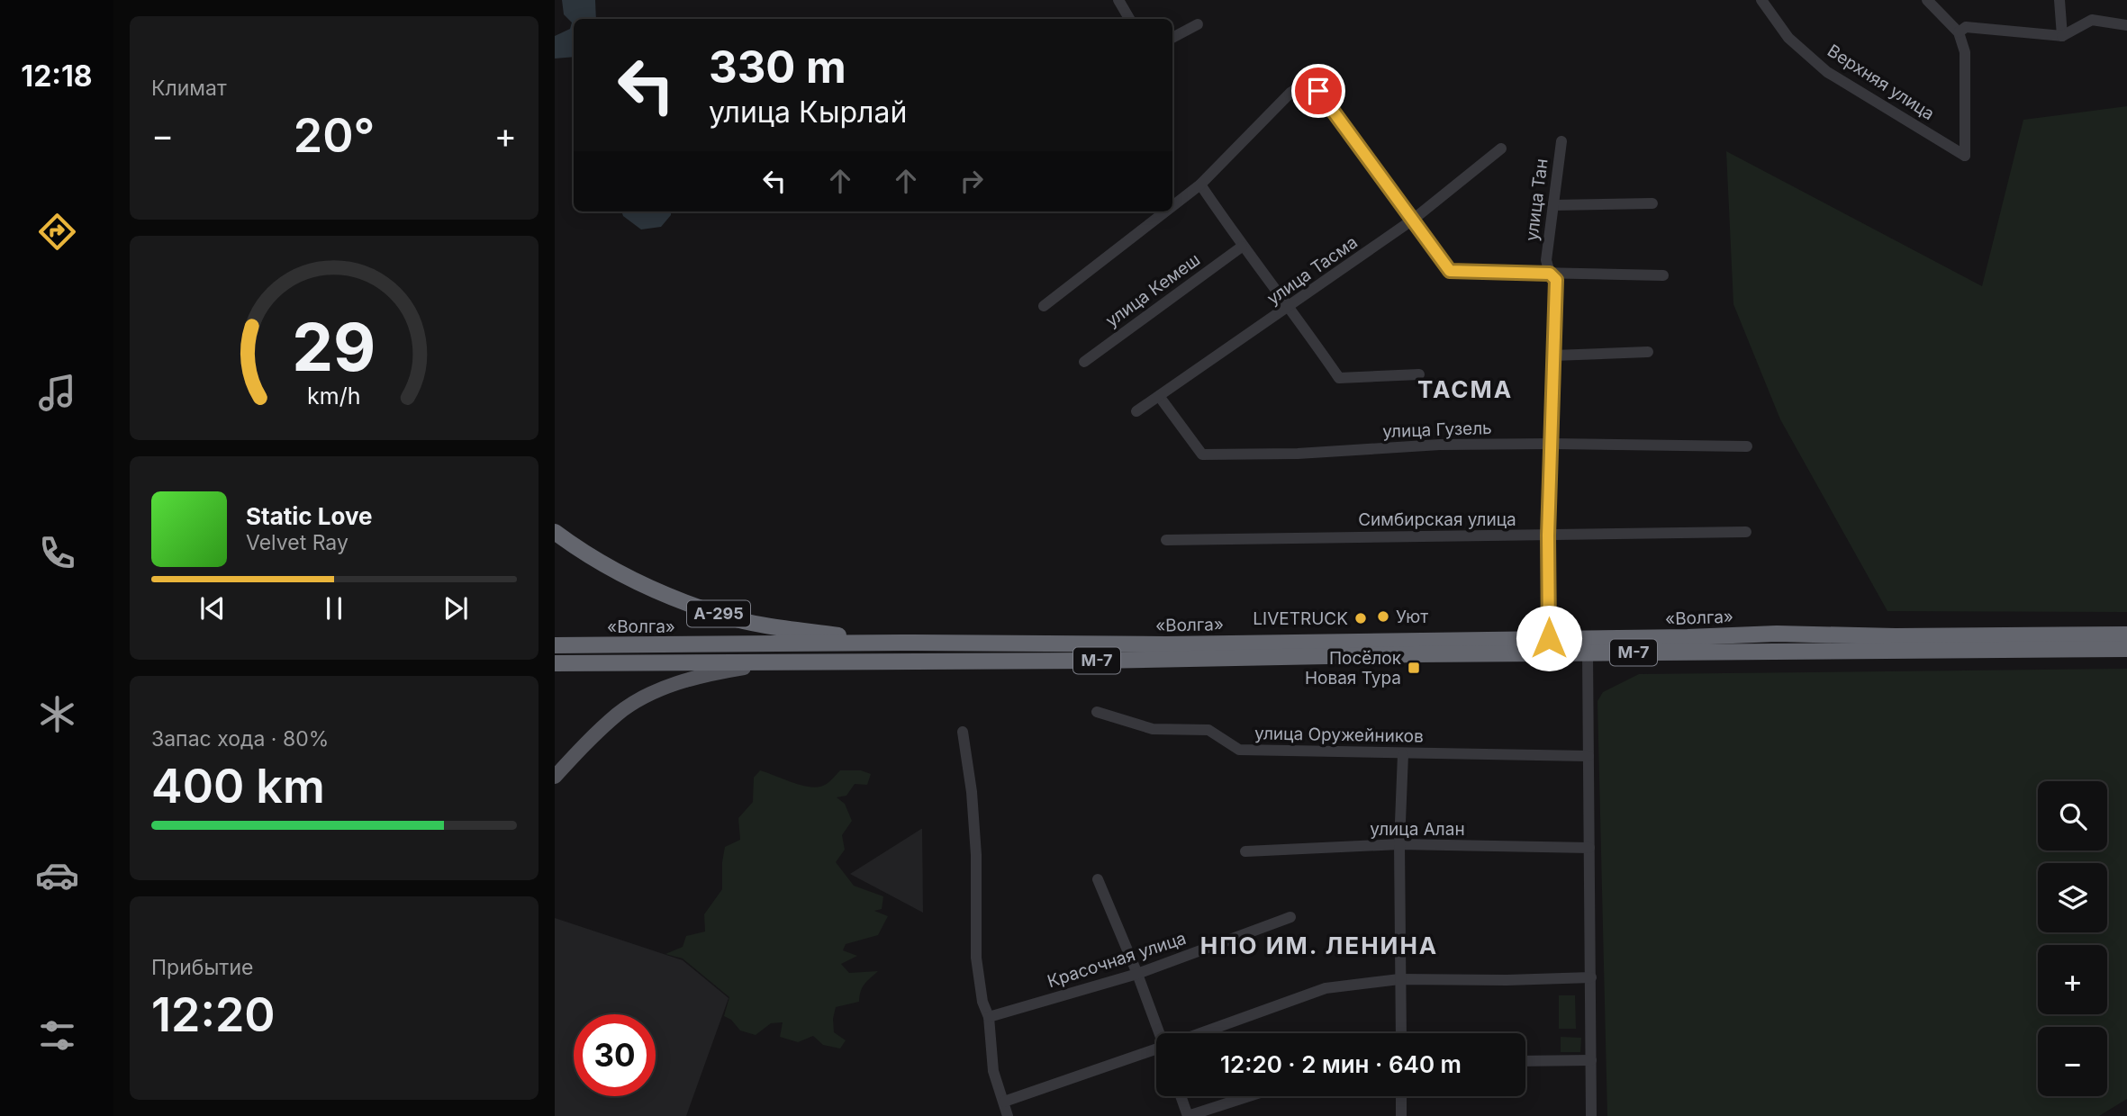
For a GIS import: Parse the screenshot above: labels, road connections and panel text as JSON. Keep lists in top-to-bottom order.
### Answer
{
  "streets": {
    "highway": ["А-295", "«Волга»", "М-7"],
    "street": [
      "Верхняя улица",
      "улица Тан",
      "улица Тасма",
      "улица Кемеш",
      "улица Гузель",
      "Симбирская улица",
      "улица Оружейников",
      "улица Алан",
      "Красочная улица"
    ]
  },
  "crossings": [
    ["улица Тан", "улица Гузель"],
    ["улица Тан", "Симбирская улица"],
    ["улица Тан", "«Волга»"],
    ["улица Тасма", "улица Гузель"],
    ["А-295", "«Волга»"]
  ],
  "districts": ["ТАСМА", "НПО ИМ. ЛЕНИНА"],
  "places": {
    "other": ["Уют", "LIVETRUCK"],
    "transit": ["Посёлок Новая Тура"]
  },
  "page": {
    "tabs": "12:18",
    "tile": [
      "Климат",
      ["Запас хода · 80%", "400 km"],
      ["Прибытие", "12:20"]
    ],
    "turn": ["330 m", "улица Кырлай"],
    "heat": ["−", "20°", "+"],
    "song": ["Static Love", "Velvet Ray"],
    "map_buttons": ["+", "−"],
    "limit": "30",
    "trip": "12:20 · 2 мин · 640 m",
    "gauge": ["29", "km/h"]
  }
}
